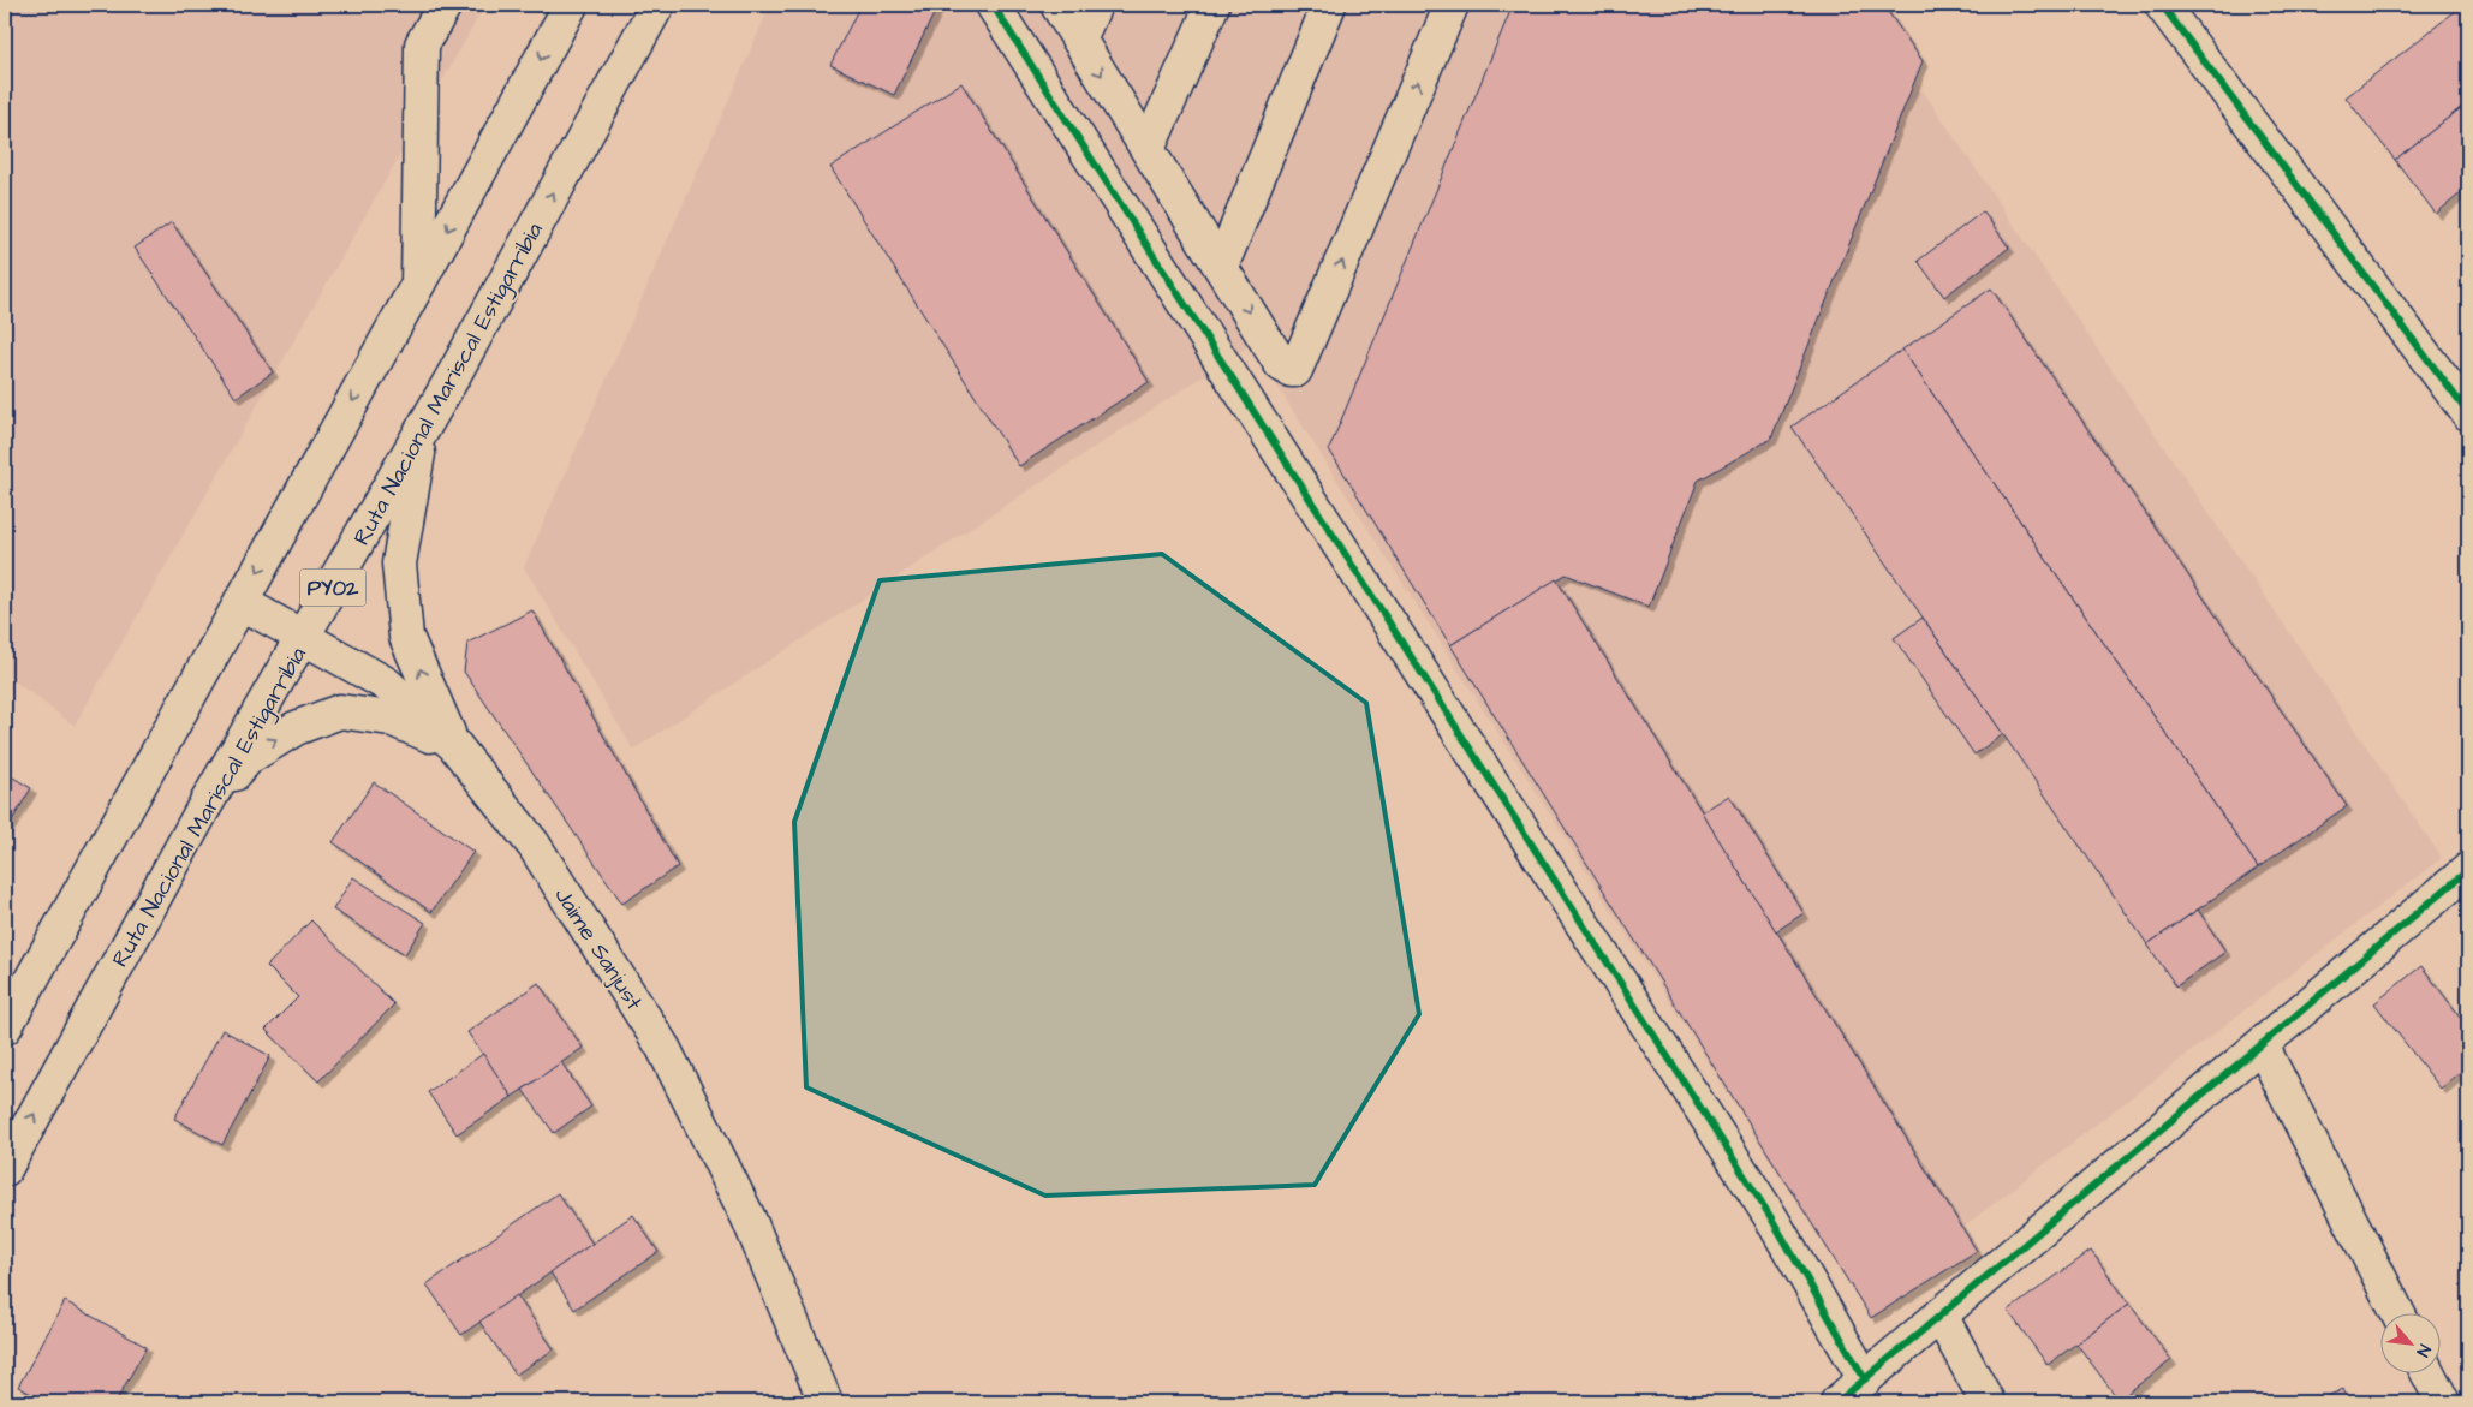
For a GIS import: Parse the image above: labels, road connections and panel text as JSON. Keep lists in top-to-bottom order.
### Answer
{
  "streets": {
    "main road": ["Ruta Nacional Mariscal Estigarribia", "PY02", "Jaime Sanjust"]
  },
  "crossings": [
    ["Ruta Nacional Mariscal Estigarribia", "Jaime Sanjust"]
  ],
  "north": "bottom right"
}
